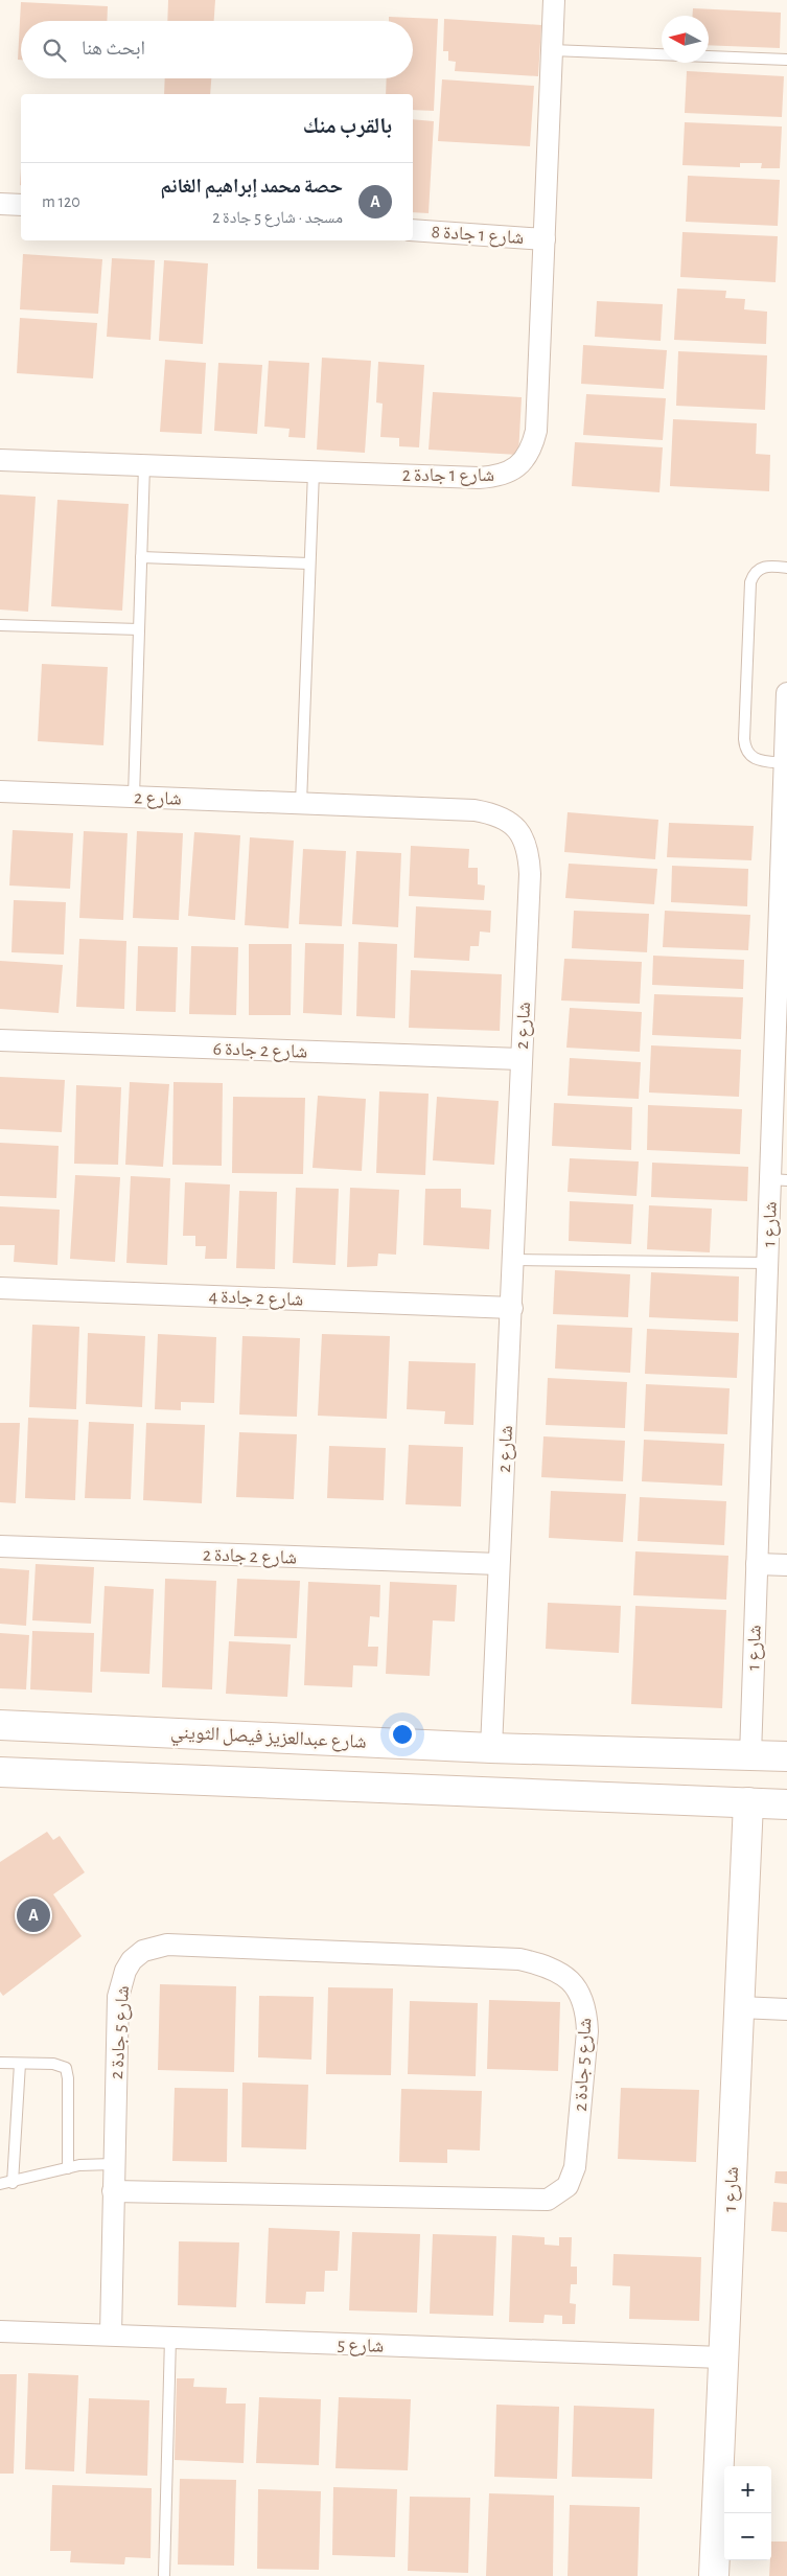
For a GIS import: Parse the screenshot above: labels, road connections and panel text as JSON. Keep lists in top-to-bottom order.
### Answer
{
  "streets": {
    "street": [
      "شارع 1 جادة 8",
      "شارع 1 جادة 2",
      "شارع 2",
      "شارع 2 جادة 6",
      "شارع 1",
      "شارع 2 جادة 4",
      "شارع 2 جادة 2",
      "شارع عبدالعزيز فيصل الثويني",
      "شارع 5 جادة 2",
      "شارع 5"
    ]
  },
  "crossings": [
    ["شارع 1 جادة 8", "شارع 1 جادة 2"],
    ["شارع 2", "شارع 2 جادة 6"],
    ["شارع 2", "شارع 2 جادة 4"],
    ["شارع 2", "شارع 2 جادة 2"],
    ["شارع 2", "شارع عبدالعزيز فيصل الثويني"],
    ["شارع 1", "شارع عبدالعزيز فيصل الثويني"],
    ["شارع 1", "شارع 5"],
    ["شارع 5 جادة 2", "شارع 5"]
  ],
  "north": "left",
  "page": {
    "search": "ابحث هنا",
    "heading": "بالقرب منك",
    "list": [
      {
        "mark": "A",
        "name": "حصة محمد إبراهيم الغانم",
        "note": "مسجد · شارع 5 جادة 2",
        "value": "120 m"
      }
    ],
    "pins": "A",
    "map_buttons": ["+", "−"]
  }
}
